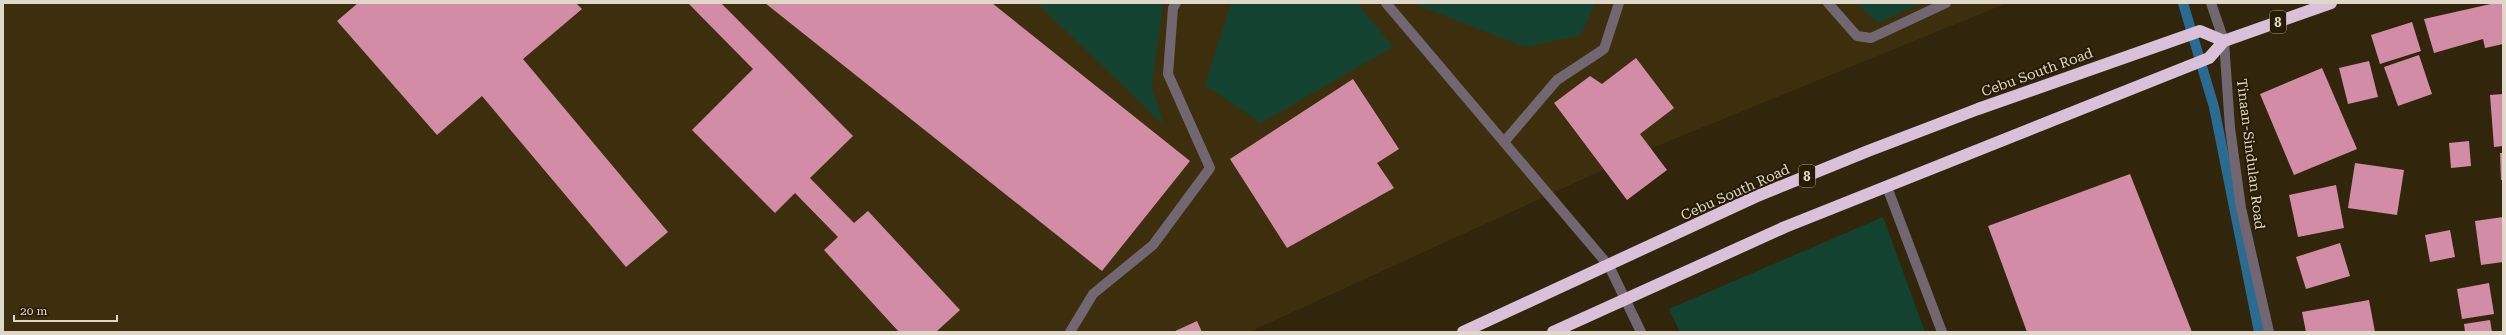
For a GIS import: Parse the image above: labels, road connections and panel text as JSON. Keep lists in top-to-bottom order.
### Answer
{
  "streets": {
    "highway": ["8", "Cebu South Road"],
    "street": ["Tinaan-Sindulan Road"]
  },
  "crossings": [
    ["8", "Cebu South Road"],
    ["8", "Tinaan-Sindulan Road"],
    ["Cebu South Road", "Tinaan-Sindulan Road"]
  ],
  "scale_bar": "20 m"
}
